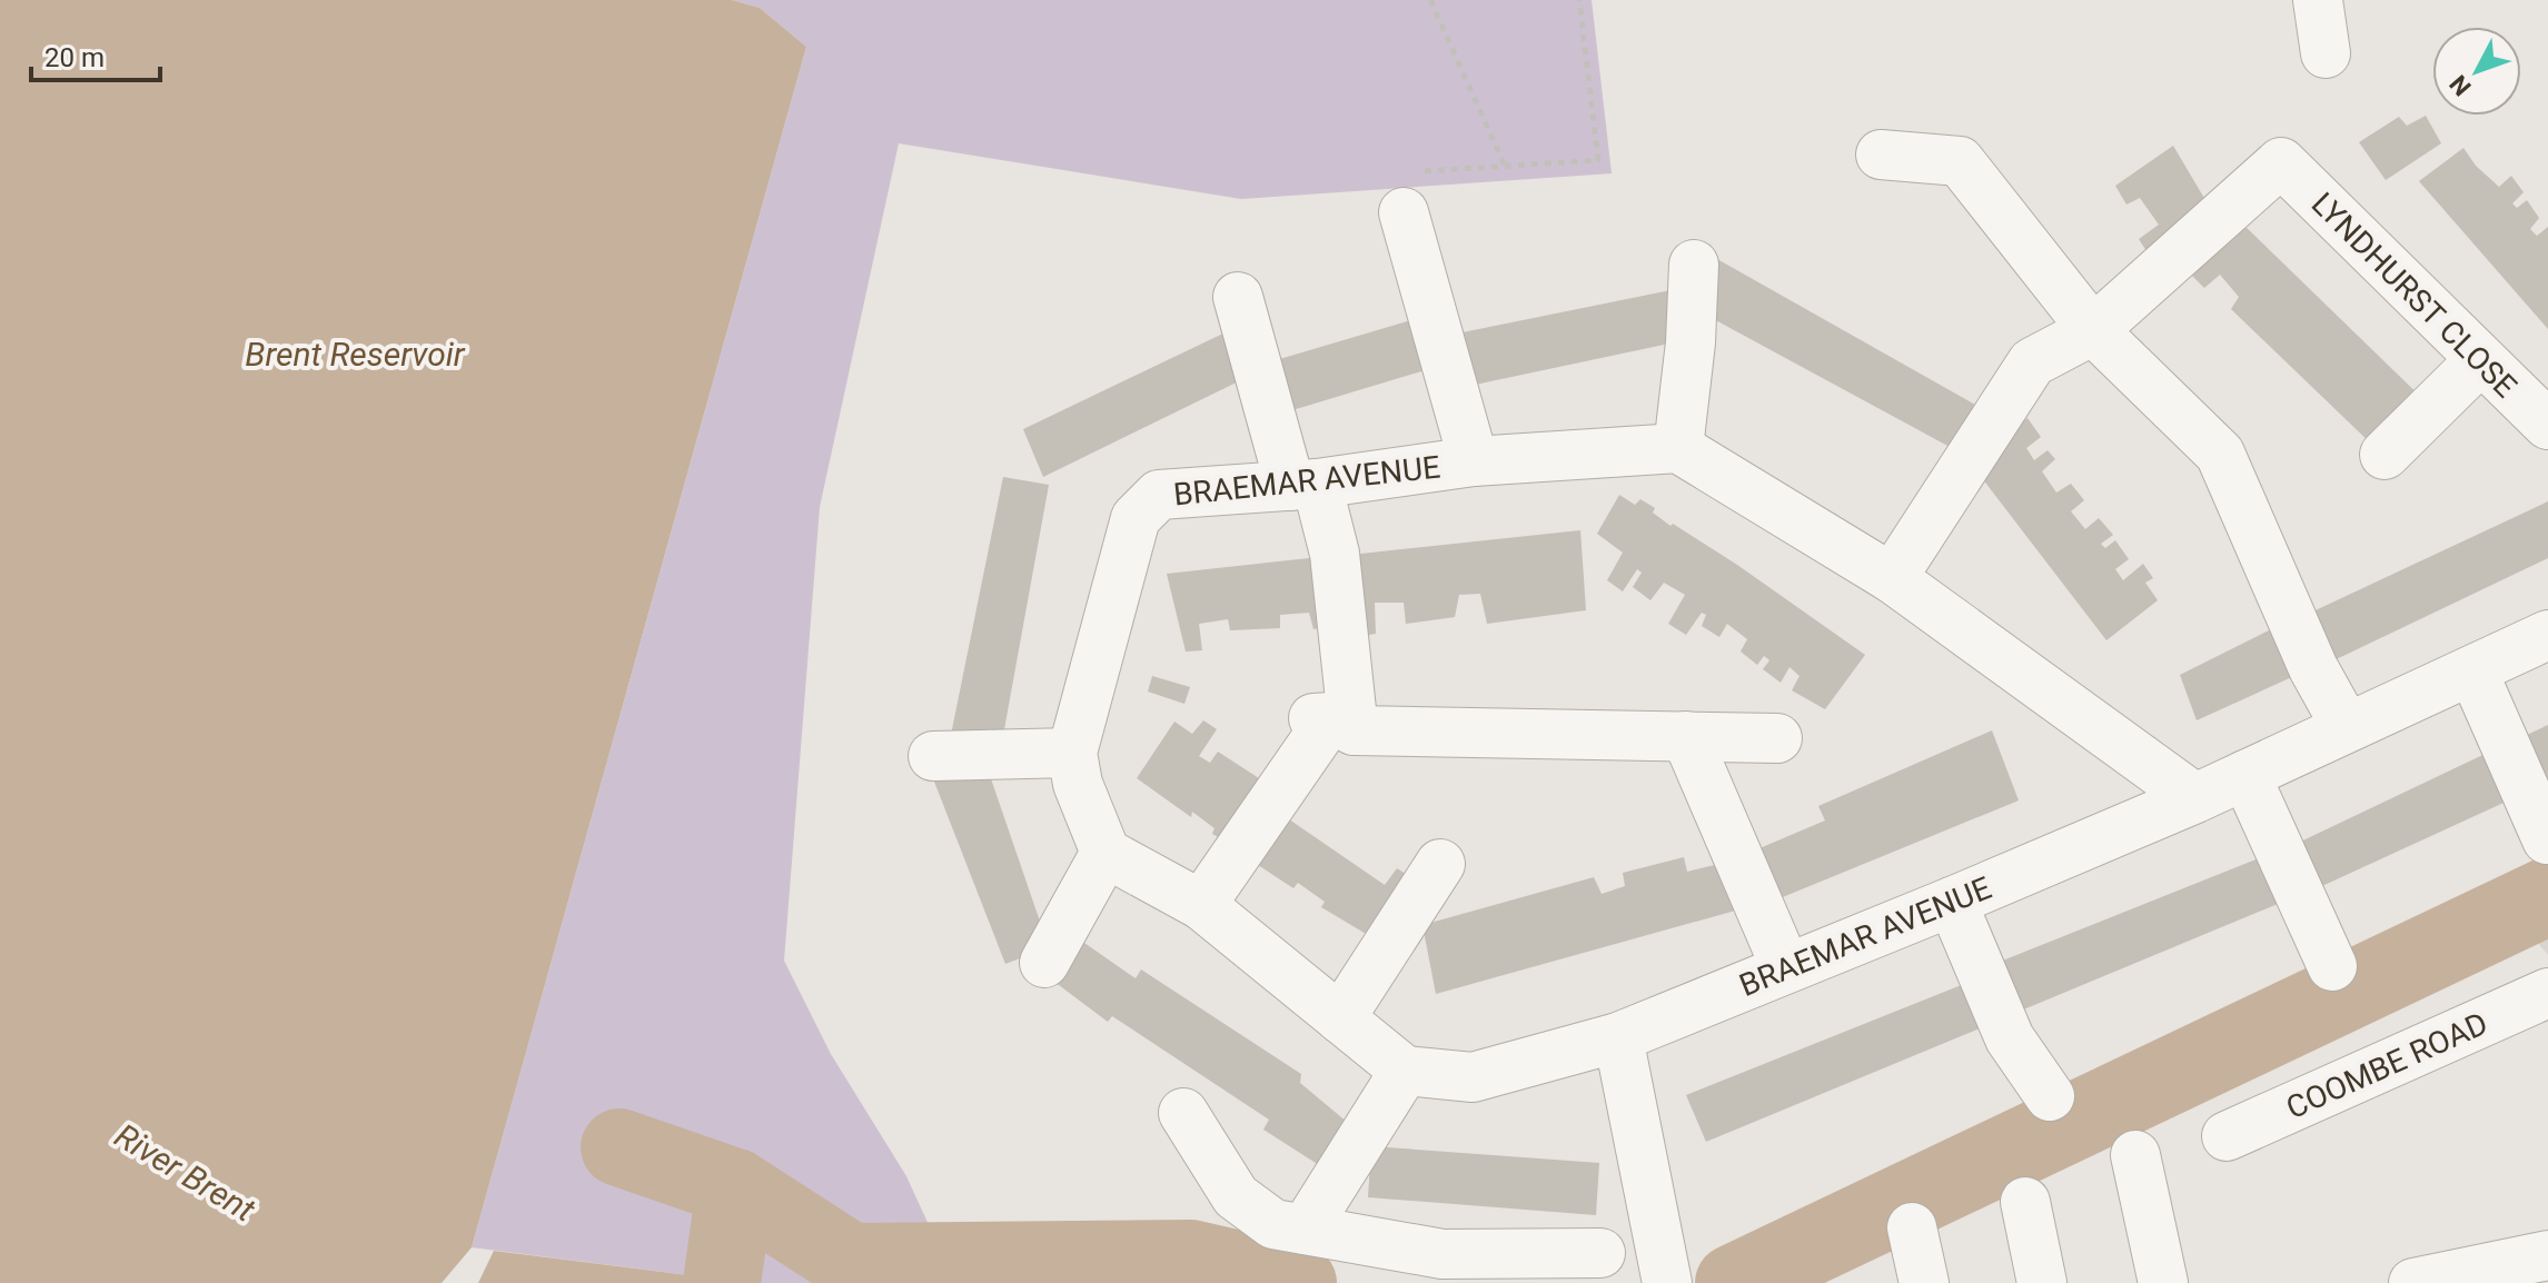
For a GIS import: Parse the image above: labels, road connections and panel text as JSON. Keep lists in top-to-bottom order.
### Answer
{
  "streets": {
    "street": ["LYNDHURST CLOSE", "BRAEMAR AVENUE", "COOMBE ROAD"]
  },
  "water": ["Brent Reservoir", "River Brent"],
  "scale_bar": "20 m",
  "north": "bottom left"
}
